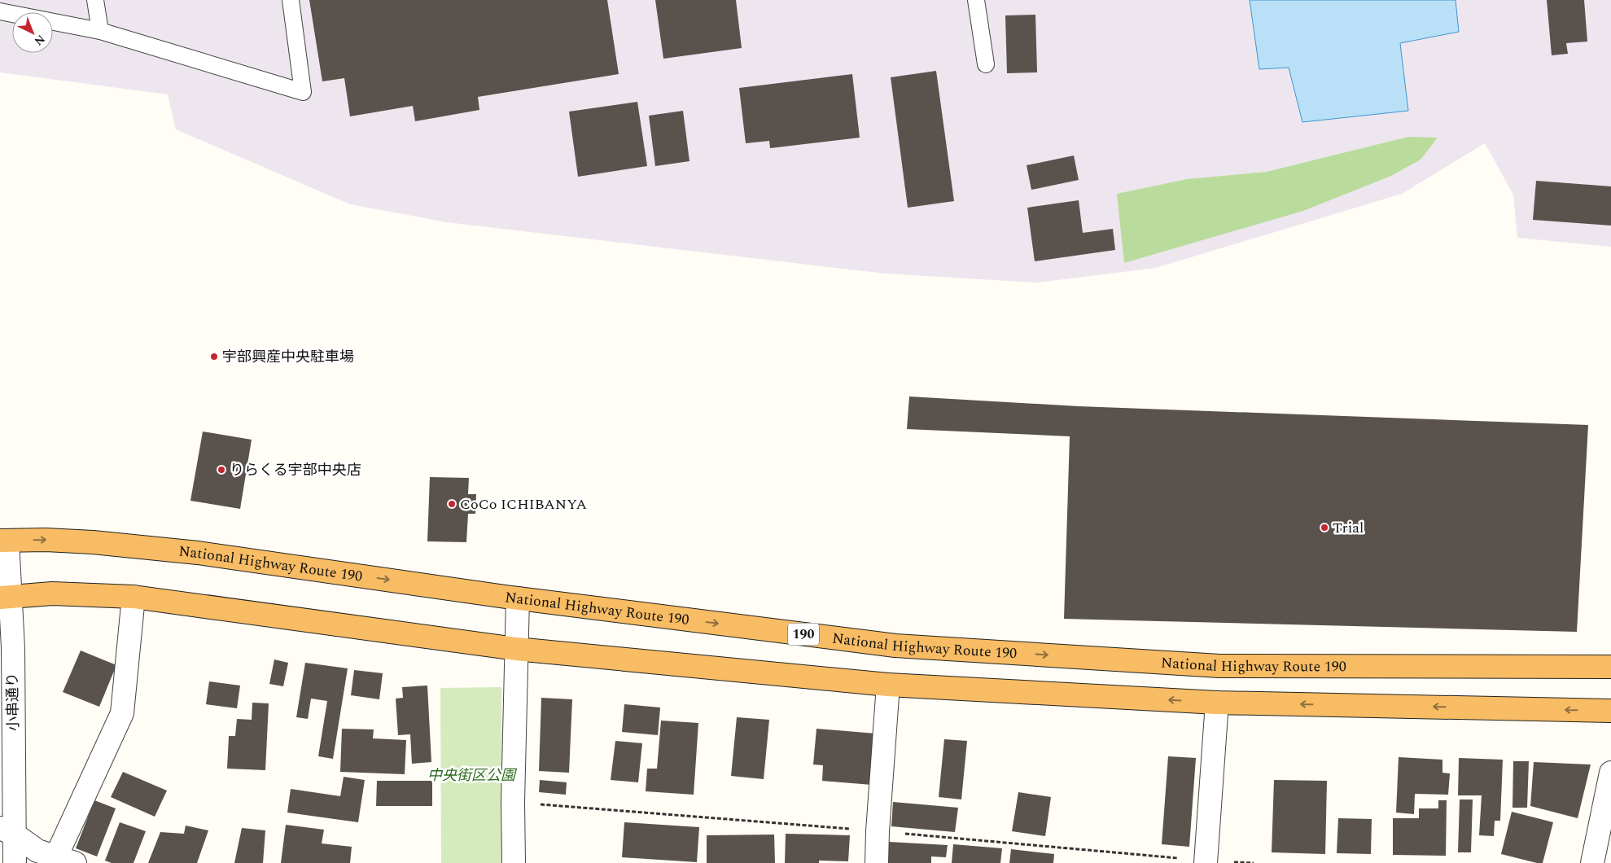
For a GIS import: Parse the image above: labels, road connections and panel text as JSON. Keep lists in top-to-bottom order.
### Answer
{
  "streets": {
    "highway": ["National Highway Route 190", "190"],
    "street": ["小串通り"]
  },
  "crossings": [
    ["National Highway Route 190", "小串通り"]
  ],
  "parks": ["中央街区公園"],
  "places": [
    "宇部興産中央駐車場",
    "りらくる宇部中央店",
    "CoCo ICHIBANYA",
    "Trial"
  ],
  "north": "bottom right"
}
